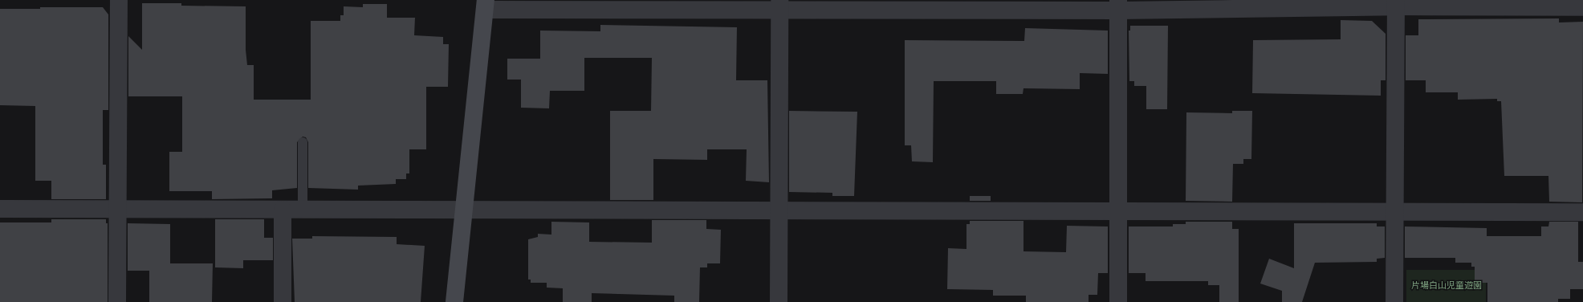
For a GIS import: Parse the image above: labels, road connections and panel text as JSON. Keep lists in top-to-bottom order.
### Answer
{
  "parks": ["片場白山児童遊園"]
}
